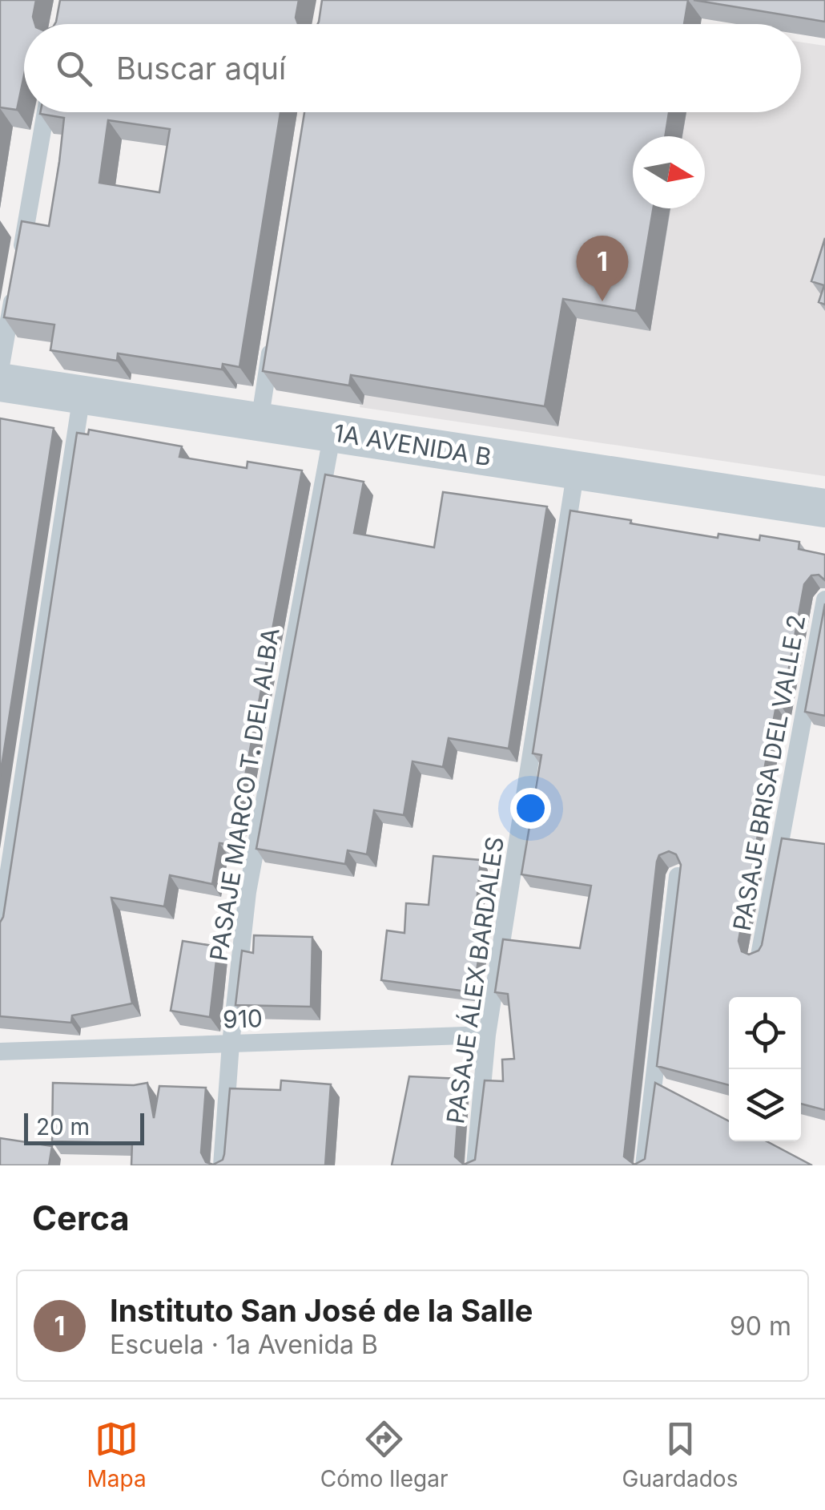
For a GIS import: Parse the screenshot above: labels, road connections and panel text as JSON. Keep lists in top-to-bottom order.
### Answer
{
  "streets": {
    "street": ["1A AVENIDA B"],
    "lane": [
      "PASAJE BRISA DEL VALLE 2",
      "PASAJE MARCO T. DEL ALBA",
      "PASAJE ÁLEX BARDALES",
      "910"
    ]
  },
  "crossings": [
    ["1A AVENIDA B", "PASAJE MARCO T. DEL ALBA"],
    ["1A AVENIDA B", "PASAJE ÁLEX BARDALES"],
    ["PASAJE MARCO T. DEL ALBA", "910"],
    ["PASAJE ÁLEX BARDALES", "910"]
  ],
  "scale_bar": "20 m",
  "north": "right",
  "page": {
    "search": "Buscar aquí",
    "pins": "1",
    "scale": "20 m",
    "heading": "Cerca",
    "list": [
      {
        "mark": "1",
        "name": "Instituto San José de la Salle",
        "note": "Escuela · 1a Avenida B",
        "value": "90 m"
      }
    ],
    "nav": ["Mapa", "Cómo llegar", "Guardados"]
  }
}
